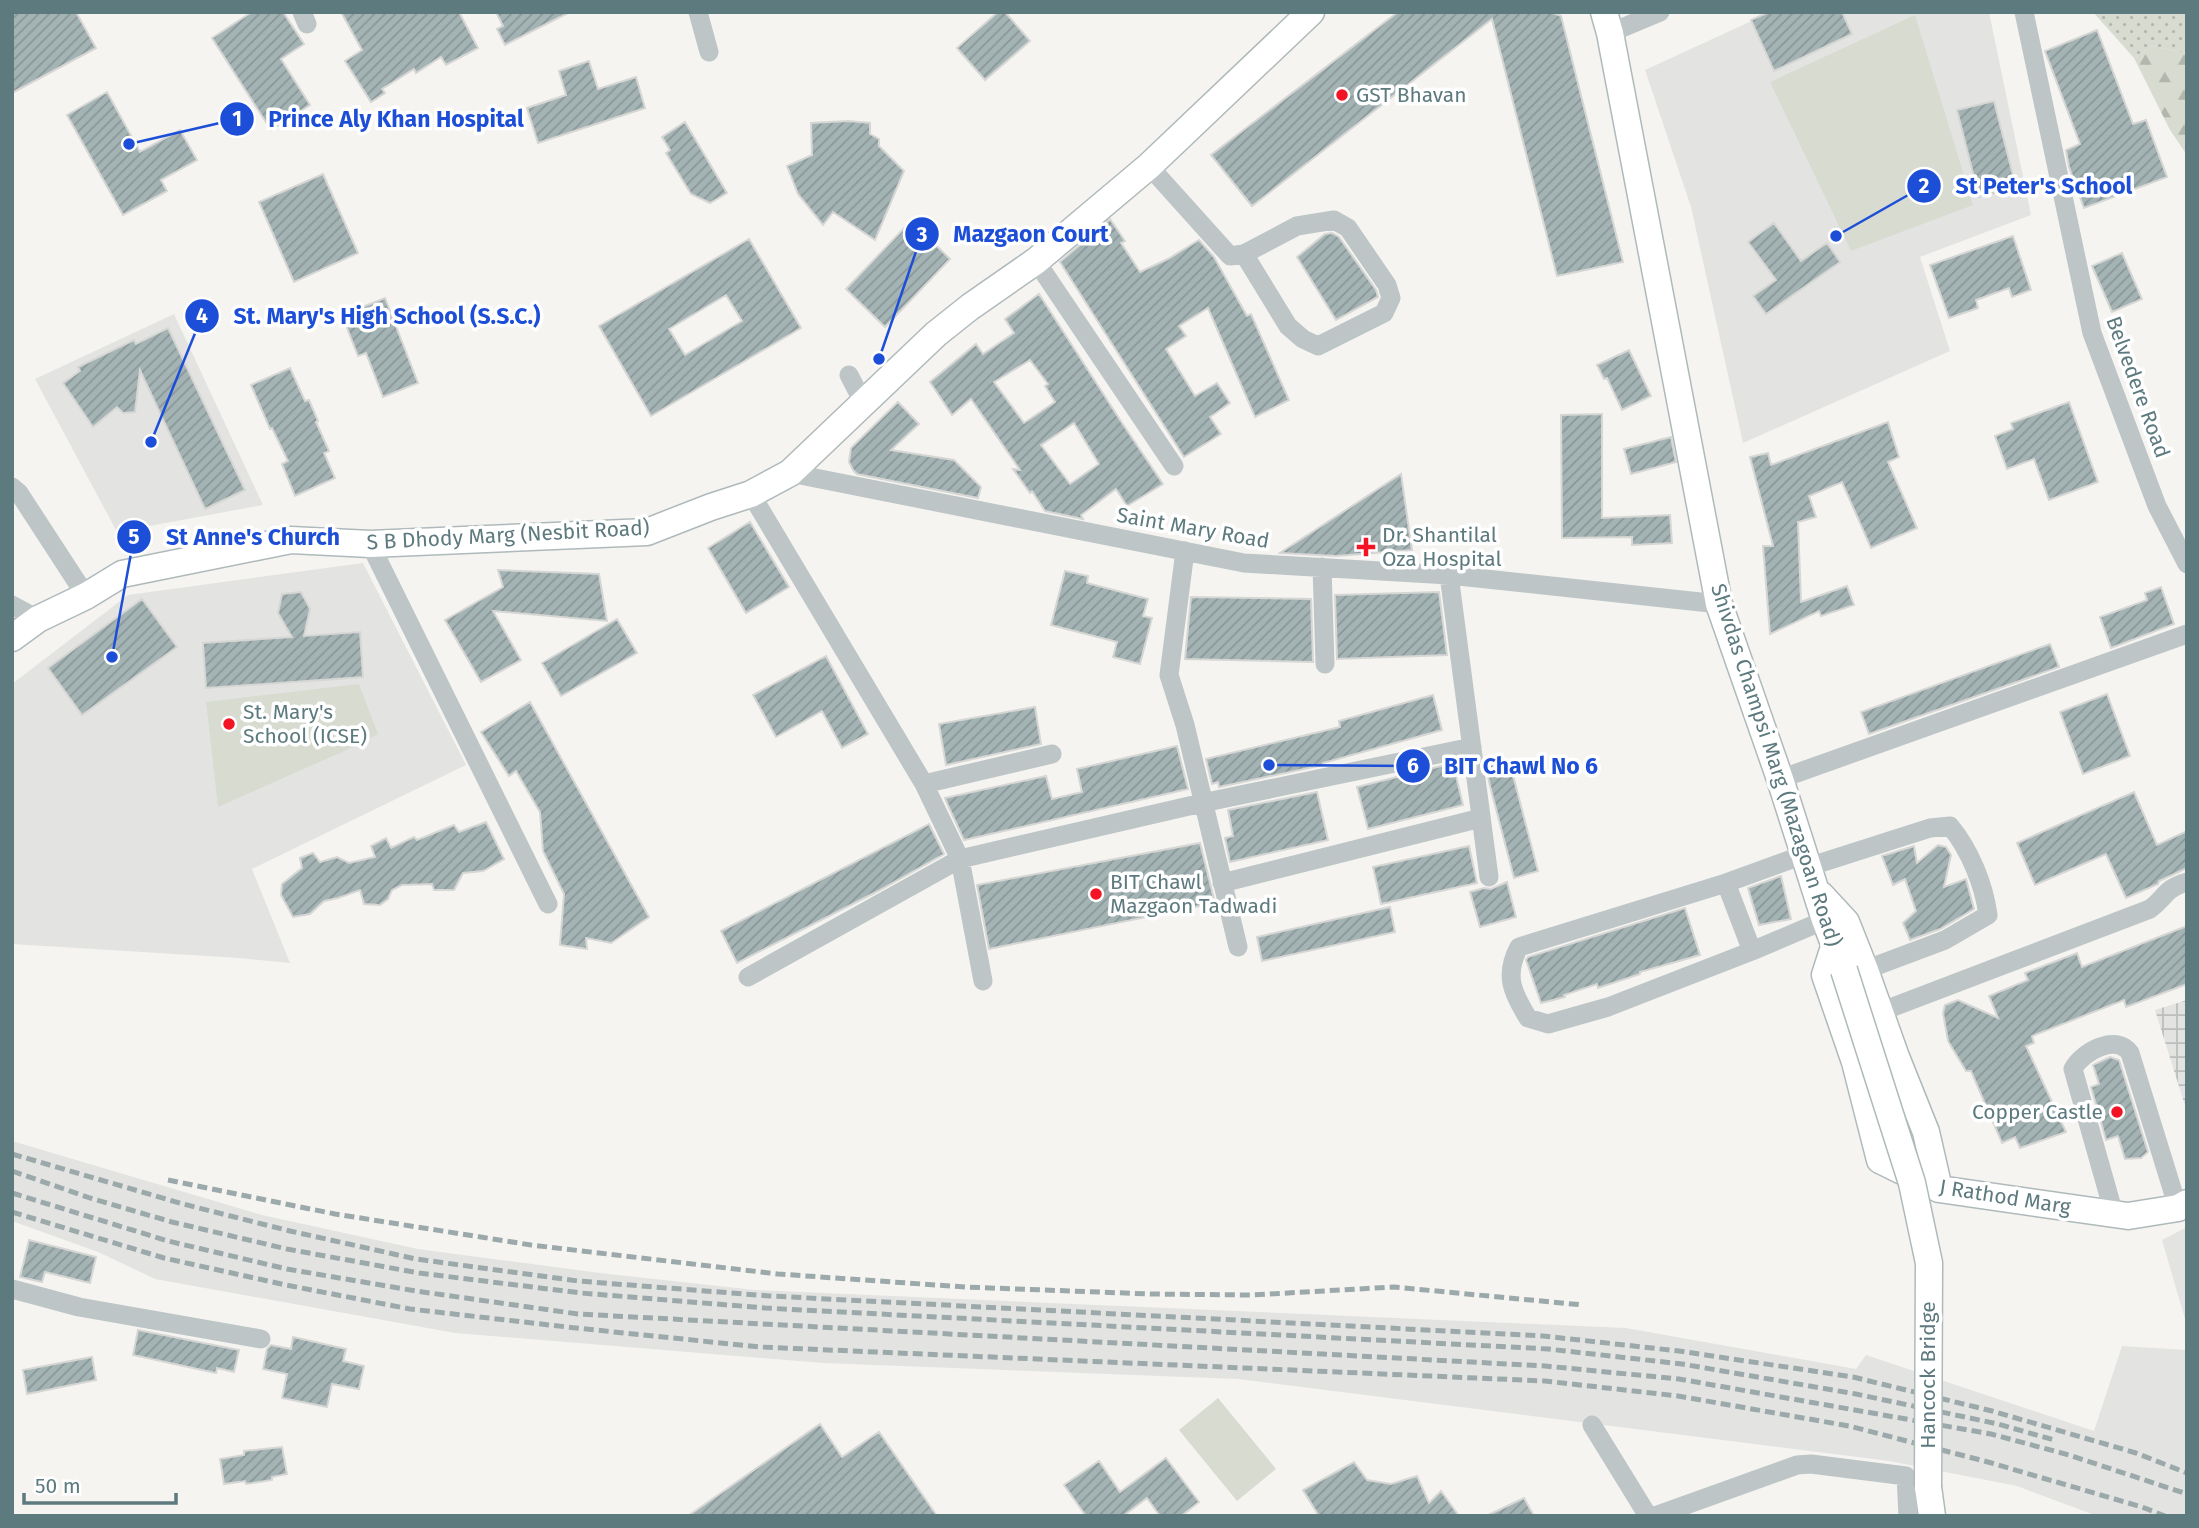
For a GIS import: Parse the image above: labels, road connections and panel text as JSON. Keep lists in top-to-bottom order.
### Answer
{
  "streets": {
    "street": [
      "Belvedere Road",
      "Saint Mary Road",
      "S B Dhody Marg (Nesbit Road)",
      "Shivdas Champsi Marg (Mazagoan Road)",
      "J Rathod Marg",
      "Hancock Bridge"
    ]
  },
  "crossings": [
    ["Saint Mary Road", "S B Dhody Marg (Nesbit Road)"],
    ["Saint Mary Road", "Shivdas Champsi Marg (Mazagoan Road)"],
    ["Shivdas Champsi Marg (Mazagoan Road)", "J Rathod Marg"],
    ["Shivdas Champsi Marg (Mazagoan Road)", "Hancock Bridge"]
  ],
  "places": {
    "other": [
      "GST Bhavan",
      "Prince Aly Khan Hospital",
      "St Peter's School",
      "Mazgaon Court",
      "St. Mary's High School (S.S.C.)",
      "St Anne's Church",
      "St. Mary's School (ICSE)",
      "BIT Chawl No 6",
      "BIT Chawl Mazgaon Tadwadi",
      "Copper Castle"
    ],
    "health": ["Dr. Shantilal Oza Hospital"]
  },
  "scale_bar": "50 m"
}
